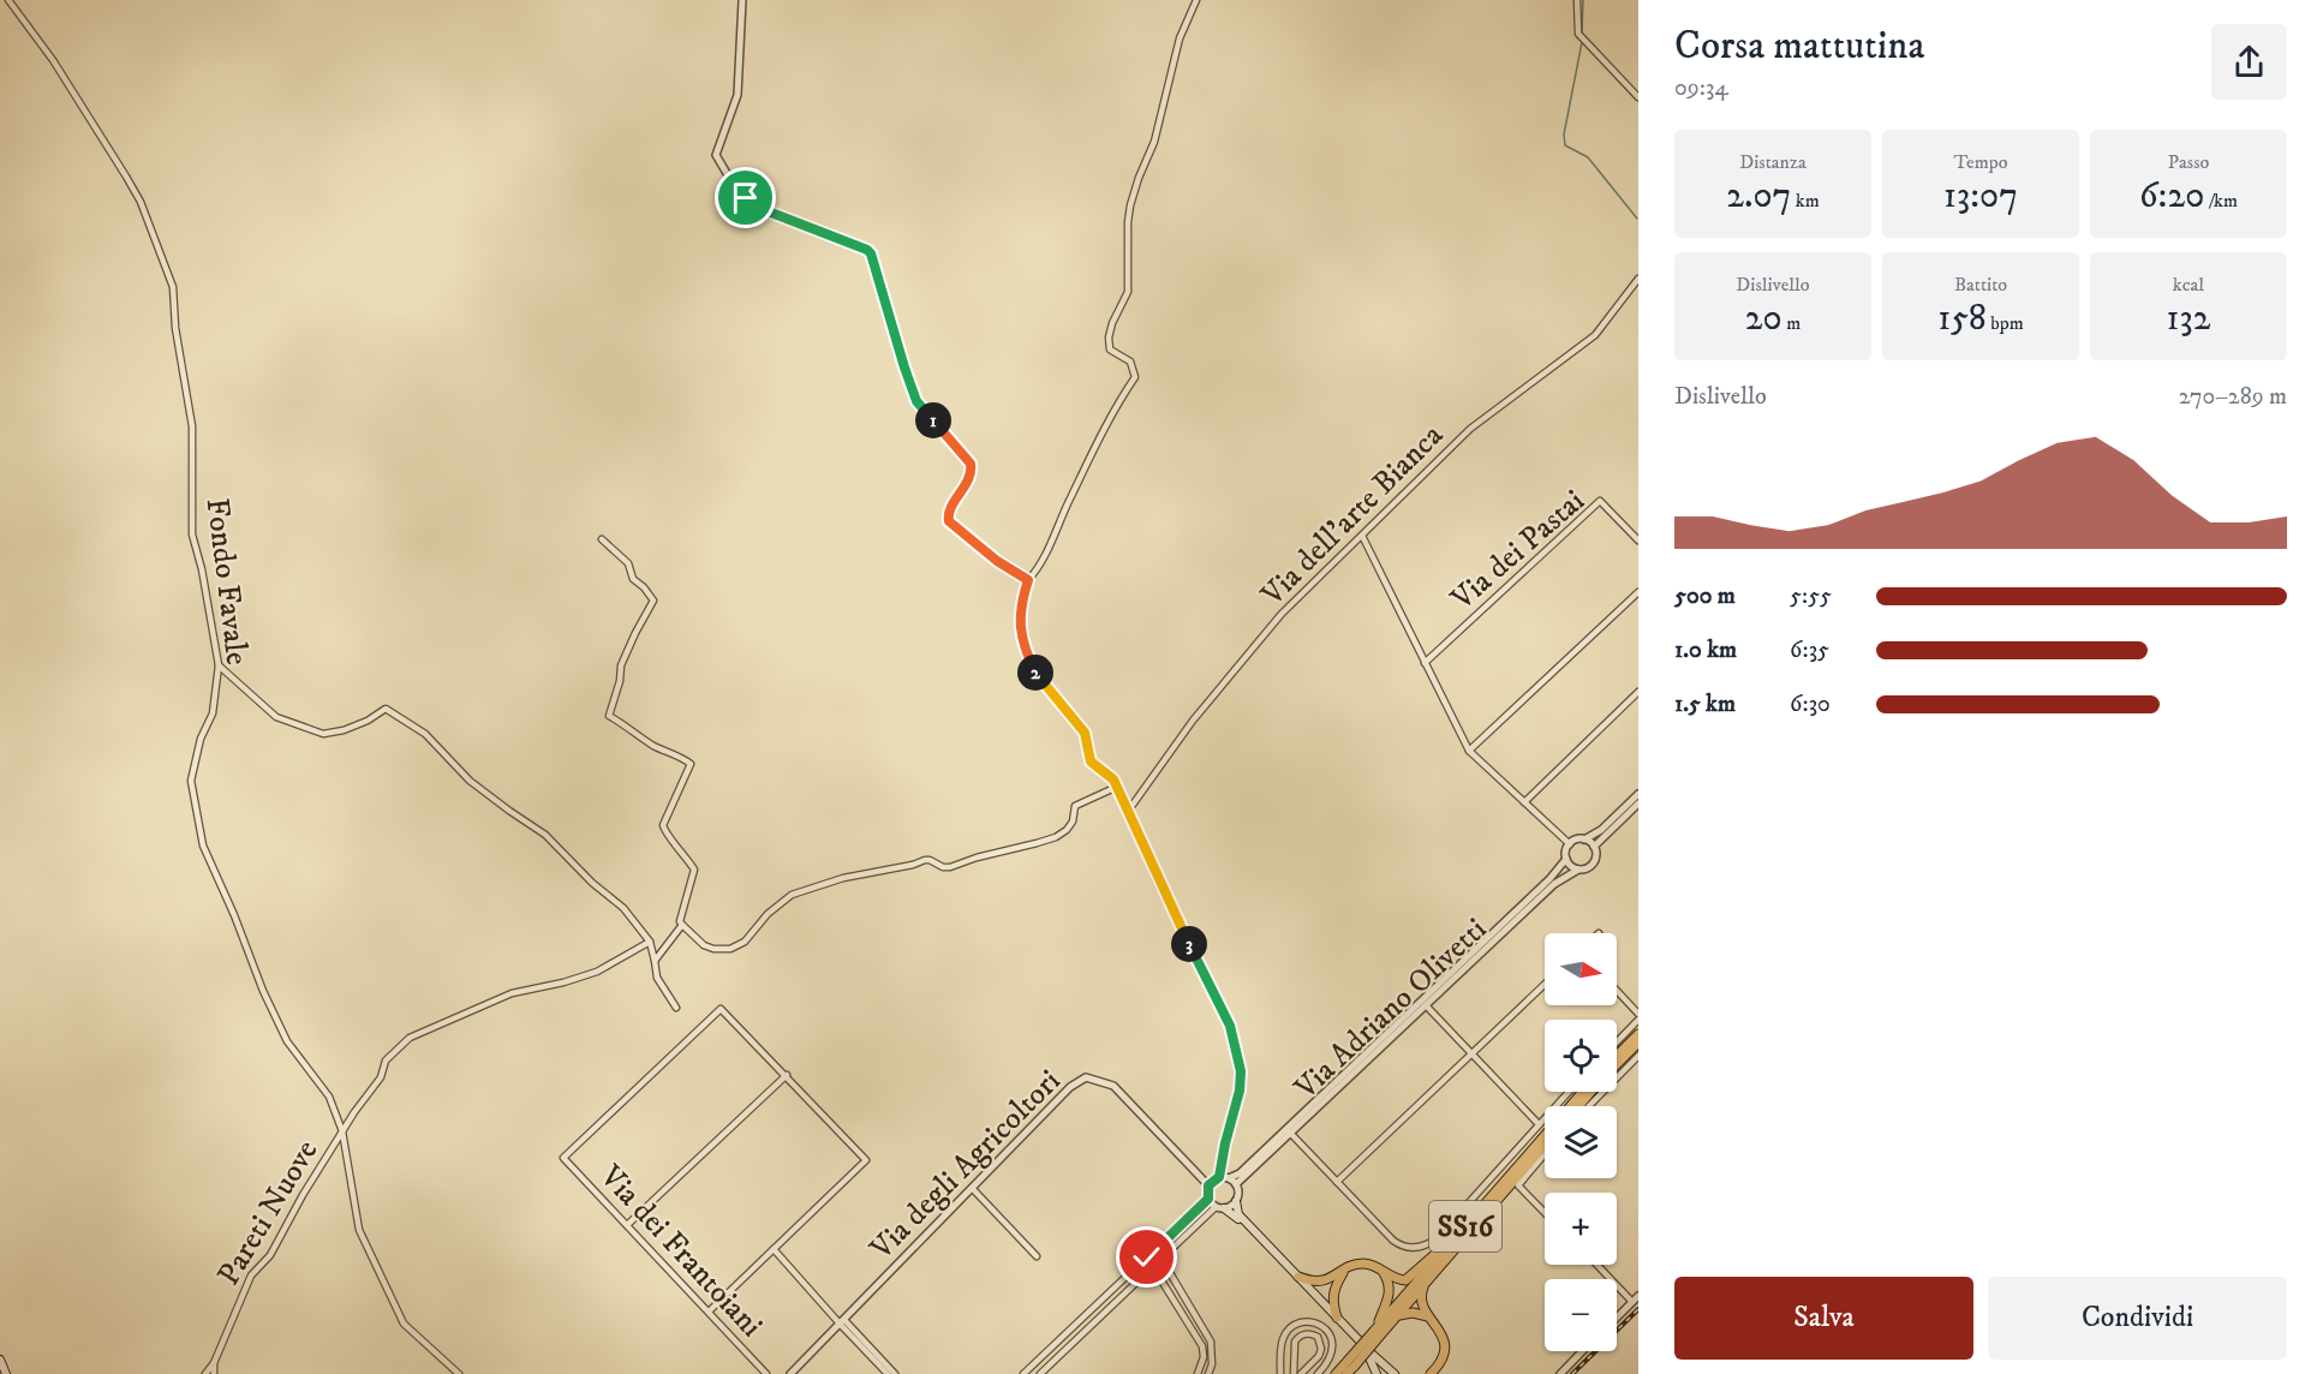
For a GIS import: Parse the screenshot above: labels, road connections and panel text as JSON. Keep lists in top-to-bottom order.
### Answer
{
  "streets": {
    "highway": ["SS16"],
    "street": [
      "Via dell'arte Bianca",
      "Via dei Pastai",
      "Fondo Favale",
      "Via Adriano Olivetti",
      "Via degli Agricoltori",
      "Pareti Nuove",
      "Via dei Frantoiani"
    ]
  },
  "crossings": [
    ["Fondo Favale", "Pareti Nuove"],
    ["Via Adriano Olivetti", "Via degli Agricoltori"]
  ],
  "north": "right",
  "page": {
    "heading": ["Corsa mattutina", "09:34"],
    "stats": [
      ["Distanza", "2.07 km"],
      ["Tempo", "13:07"],
      ["Passo", "6:20 /km"],
      ["Dislivello", "20 m"],
      ["Battito", "158 bpm"],
      ["kcal", "132"]
    ],
    "chart": ["Dislivello", "270–289 m"],
    "pins": ["1", "2", "3"],
    "list": [
      {
        "name": "500 m",
        "note": "5:55"
      },
      {
        "name": "1.0 km",
        "note": "6:35"
      },
      {
        "name": "1.5 km",
        "note": "6:30"
      }
    ],
    "map_buttons": ["+", "−"],
    "buttons": ["Salva", "Condividi"]
  }
}
